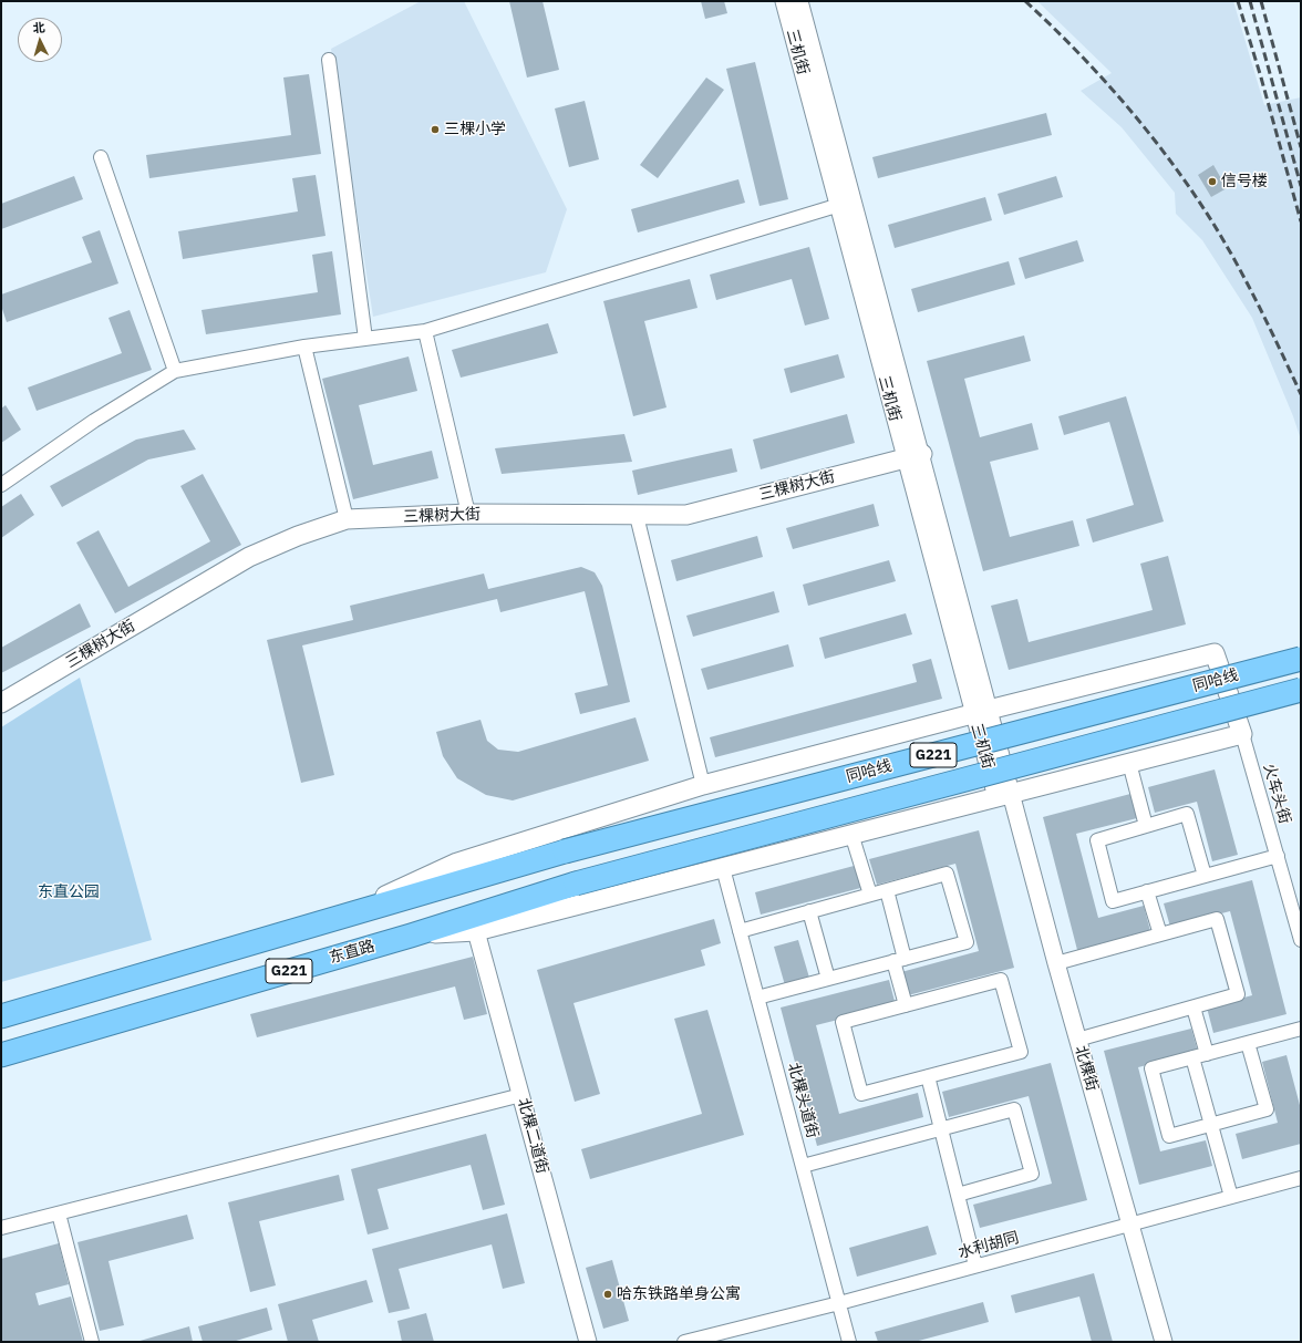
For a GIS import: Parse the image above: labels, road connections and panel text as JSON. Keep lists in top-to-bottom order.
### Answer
{
  "streets": {
    "highway": ["同哈线", "G221", "东直路"],
    "main road": ["三棵树大街"],
    "street": [
      "三机街",
      "火车头街",
      "北棵街",
      "北棵头道街",
      "北棵二道街",
      "水利胡同"
    ]
  },
  "crossings": [
    ["三机街", "三棵树大街"],
    ["三机街", "北棵街"],
    ["同哈线", "G221"],
    ["同哈线", "东直路"],
    ["北棵街", "水利胡同"],
    ["北棵头道街", "水利胡同"]
  ],
  "parks": ["东直公园"],
  "places": ["三棵小学", "信号楼", "哈东铁路单身公寓"],
  "north": "top"
}
